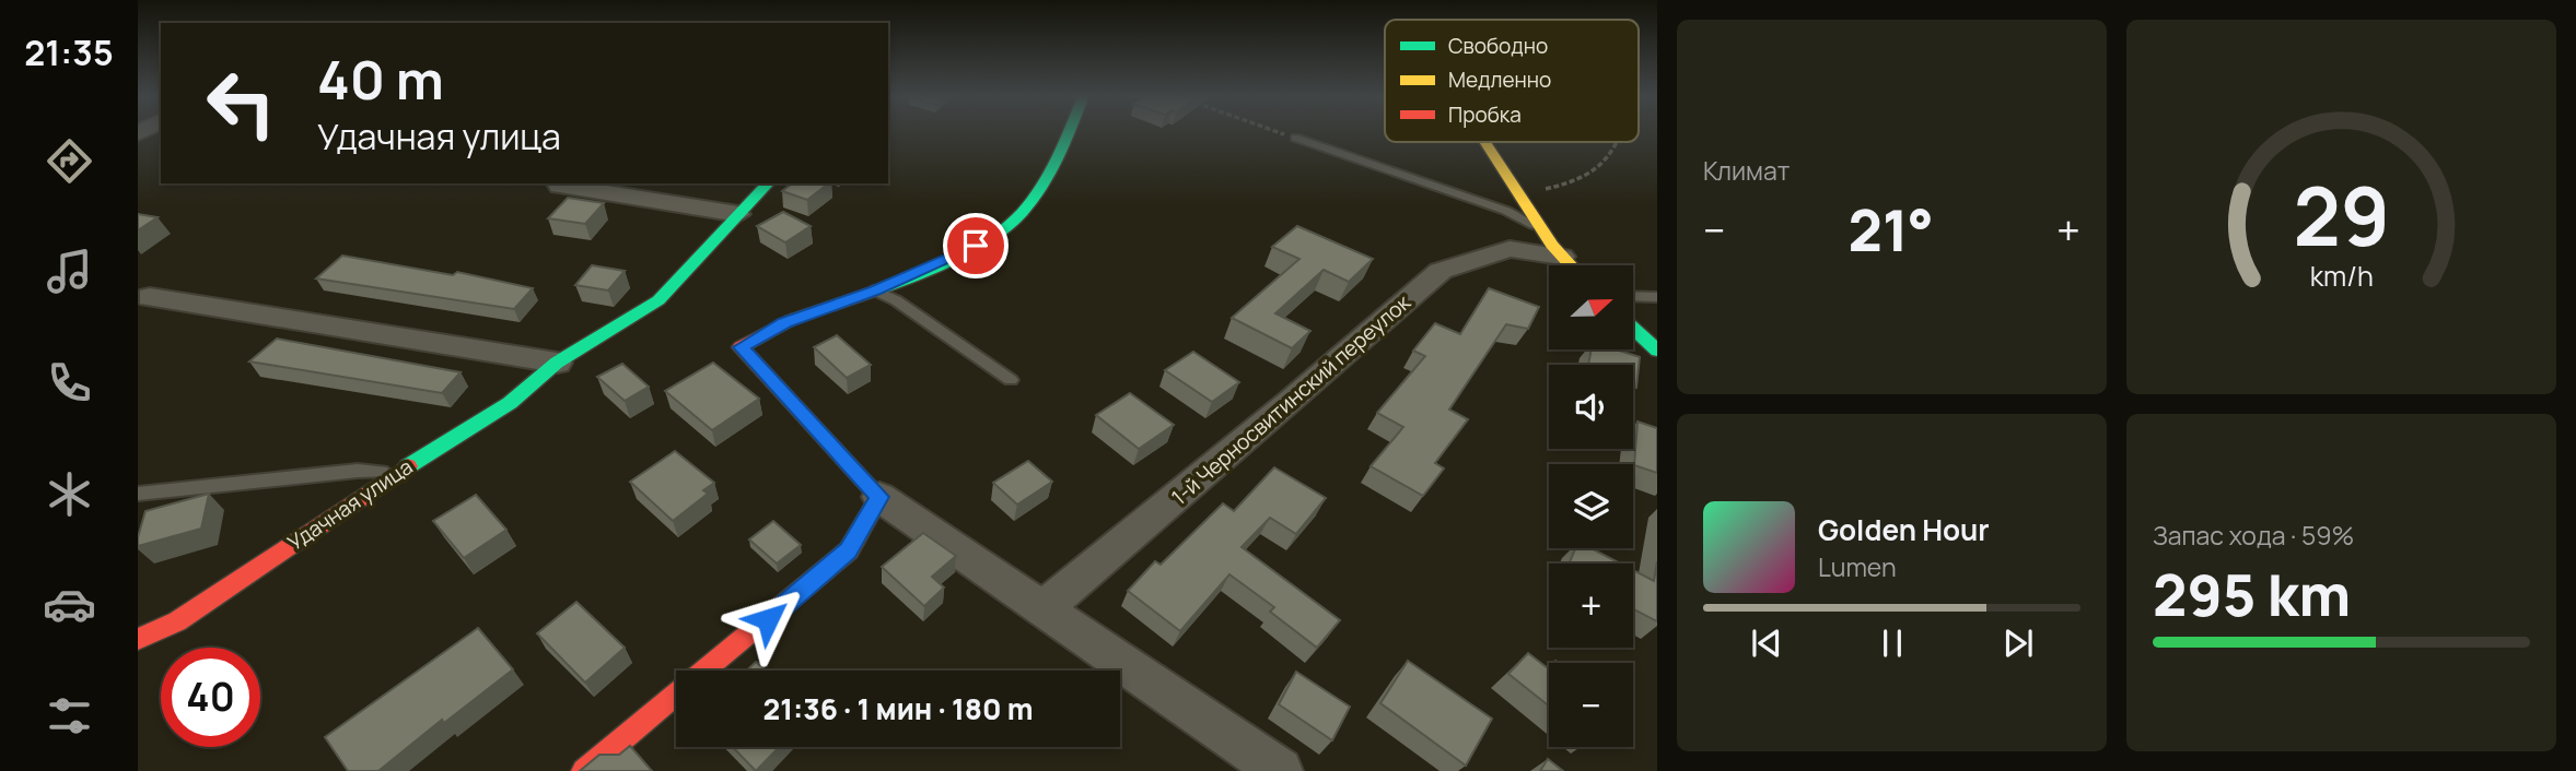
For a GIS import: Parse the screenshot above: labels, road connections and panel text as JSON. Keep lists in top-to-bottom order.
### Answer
{
  "streets": {
    "street": ["1-й Черносвитинский переулок", "Удачная улица"]
  },
  "legend": ["Свободно", "Медленно", "Пробка"],
  "north": "right",
  "page": {
    "tabs": "21:35",
    "tile": [
      "Климат",
      ["Запас хода · 59%", "295 km"]
    ],
    "turn": ["40 m", "Удачная улица"],
    "heat": ["−", "21°", "+"],
    "map_buttons": ["+", "−"],
    "song": ["Golden Hour", "Lumen"],
    "limit": "40",
    "trip": "21:36 · 1 мин · 180 m",
    "gauge": ["29", "km/h"]
  }
}
